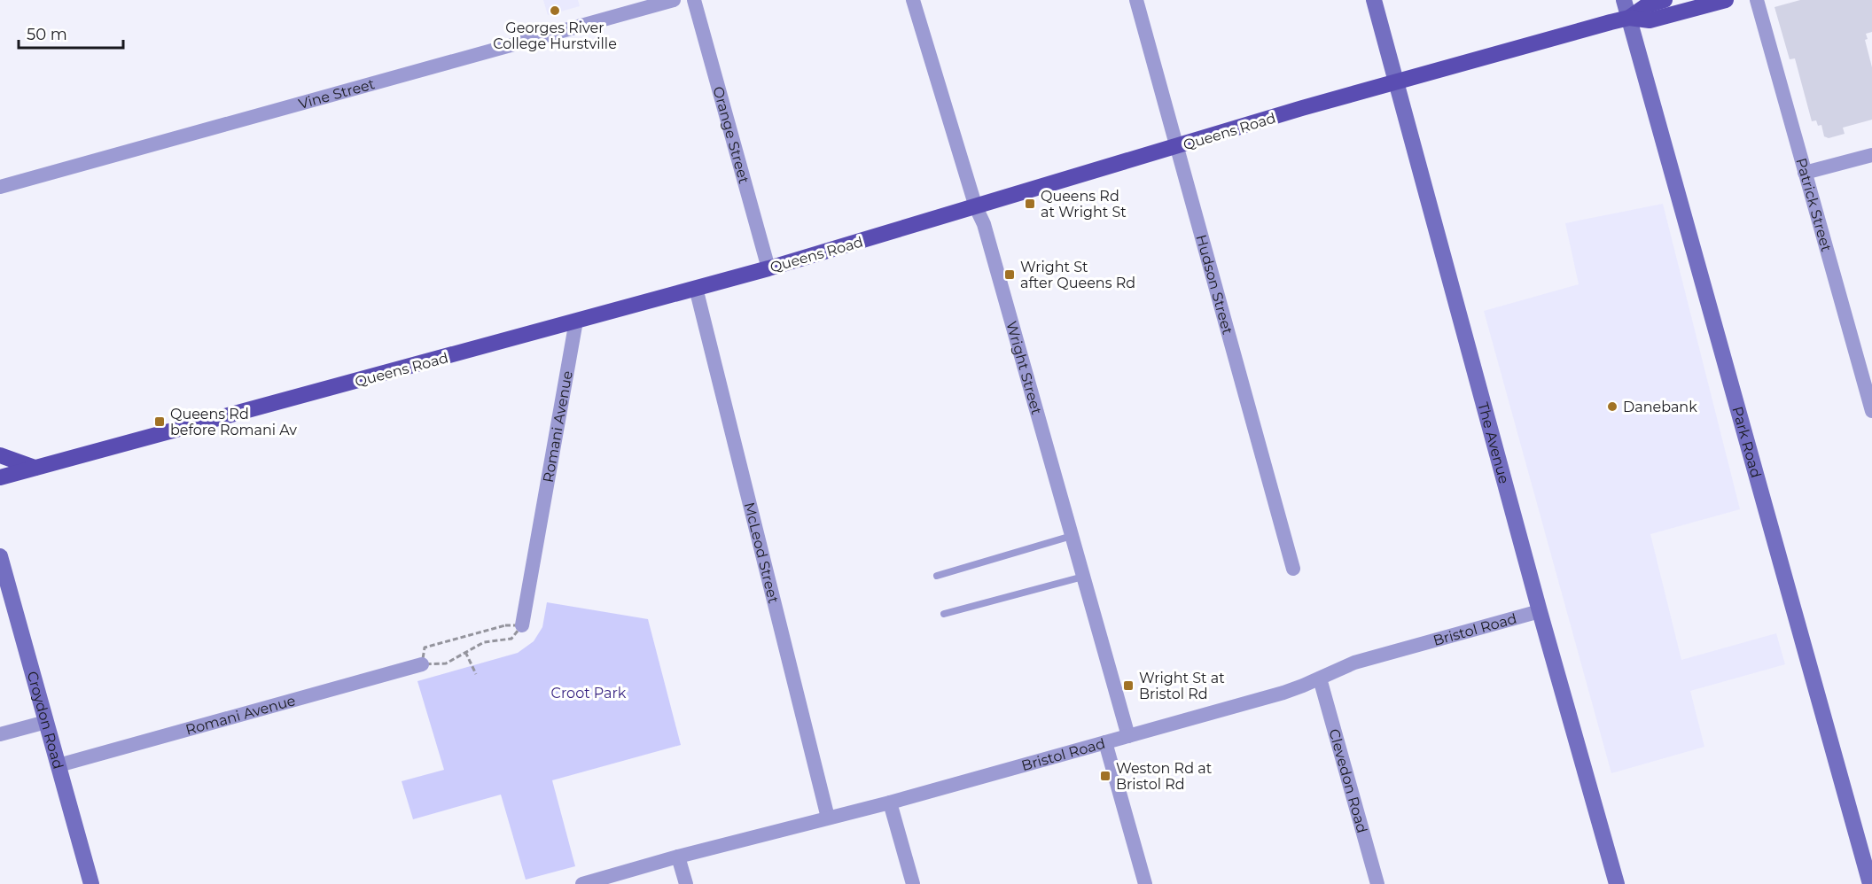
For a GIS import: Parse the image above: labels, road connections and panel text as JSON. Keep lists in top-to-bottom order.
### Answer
{
  "streets": {
    "main road": ["Queens Road"],
    "street": [
      "Vine Street",
      "Orange Street",
      "Patrick Street",
      "Hudson Street",
      "Wright Street",
      "Romani Avenue",
      "The Avenue",
      "Park Road",
      "McLeod Street",
      "Bristol Road",
      "Croydon Road",
      "Clevedon Road"
    ]
  },
  "crossings": [
    ["Queens Road", "Orange Street"],
    ["Queens Road", "Hudson Street"],
    ["Queens Road", "Wright Street"],
    ["Queens Road", "Romani Avenue"],
    ["Queens Road", "The Avenue"],
    ["Queens Road", "Park Road"],
    ["Queens Road", "McLeod Street"],
    ["Wright Street", "Bristol Road"],
    ["Romani Avenue", "Croydon Road"],
    ["The Avenue", "Bristol Road"],
    ["McLeod Street", "Bristol Road"],
    ["Bristol Road", "Clevedon Road"]
  ],
  "parks": ["Croot Park"],
  "places": {
    "other": ["Georges River College Hurstville", "Danebank"],
    "transit": [
      "Queens Rd at Wright St",
      "Wright St after Queens Rd",
      "Queens Rd before Romani Av",
      "Wright St at Bristol Rd",
      "Weston Rd at Bristol Rd"
    ]
  },
  "scale_bar": "50 m"
}
